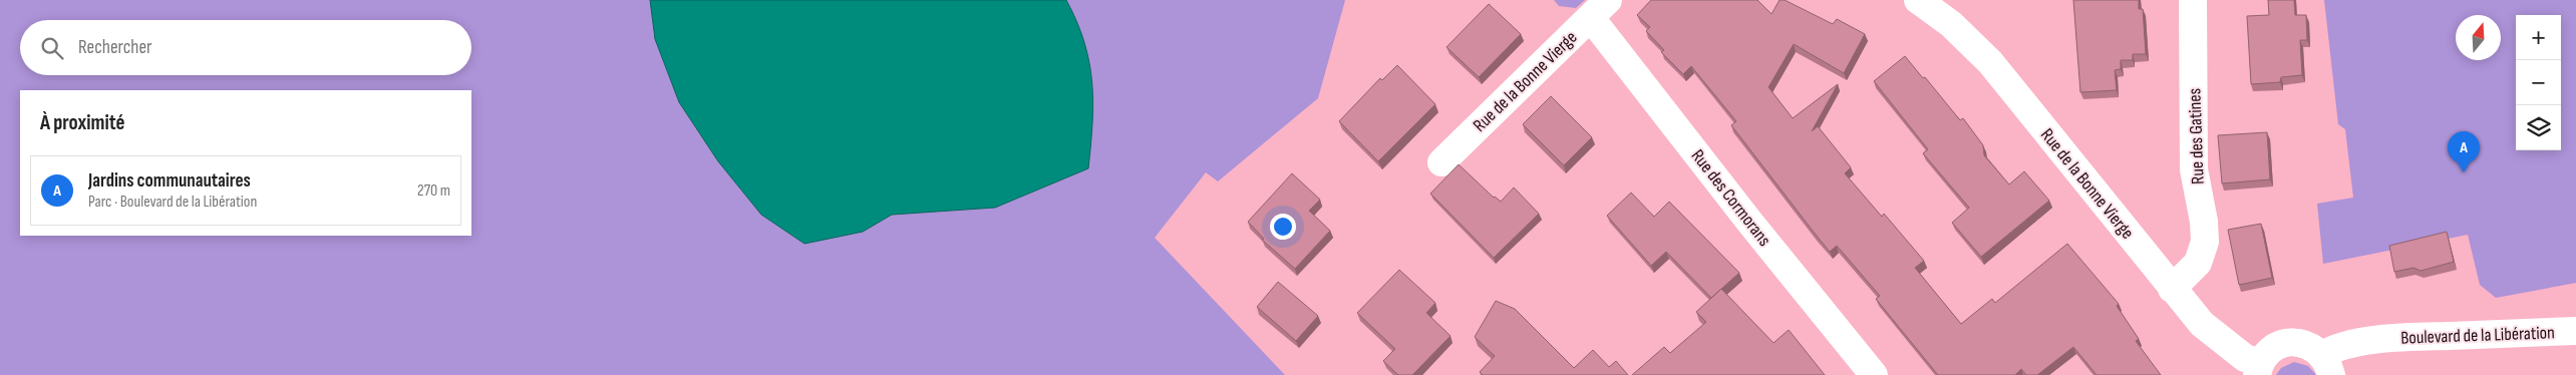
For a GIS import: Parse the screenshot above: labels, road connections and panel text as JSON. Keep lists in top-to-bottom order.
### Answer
{
  "streets": {
    "street": [
      "Rue de la Bonne Vierge",
      "Rue des Gatines",
      "Rue des Cormorans",
      "Boulevard de la Libération"
    ]
  },
  "crossings": [
    ["Rue de la Bonne Vierge", "Rue des Gatines"],
    ["Rue de la Bonne Vierge", "Rue des Cormorans"]
  ],
  "north": "top",
  "page": {
    "map_buttons": ["+", "−"],
    "search": "Rechercher",
    "heading": "À proximité",
    "pins": "A",
    "list": [
      {
        "mark": "A",
        "name": "Jardins communautaires",
        "note": "Parc · Boulevard de la Libération",
        "value": "270 m"
      }
    ]
  }
}
